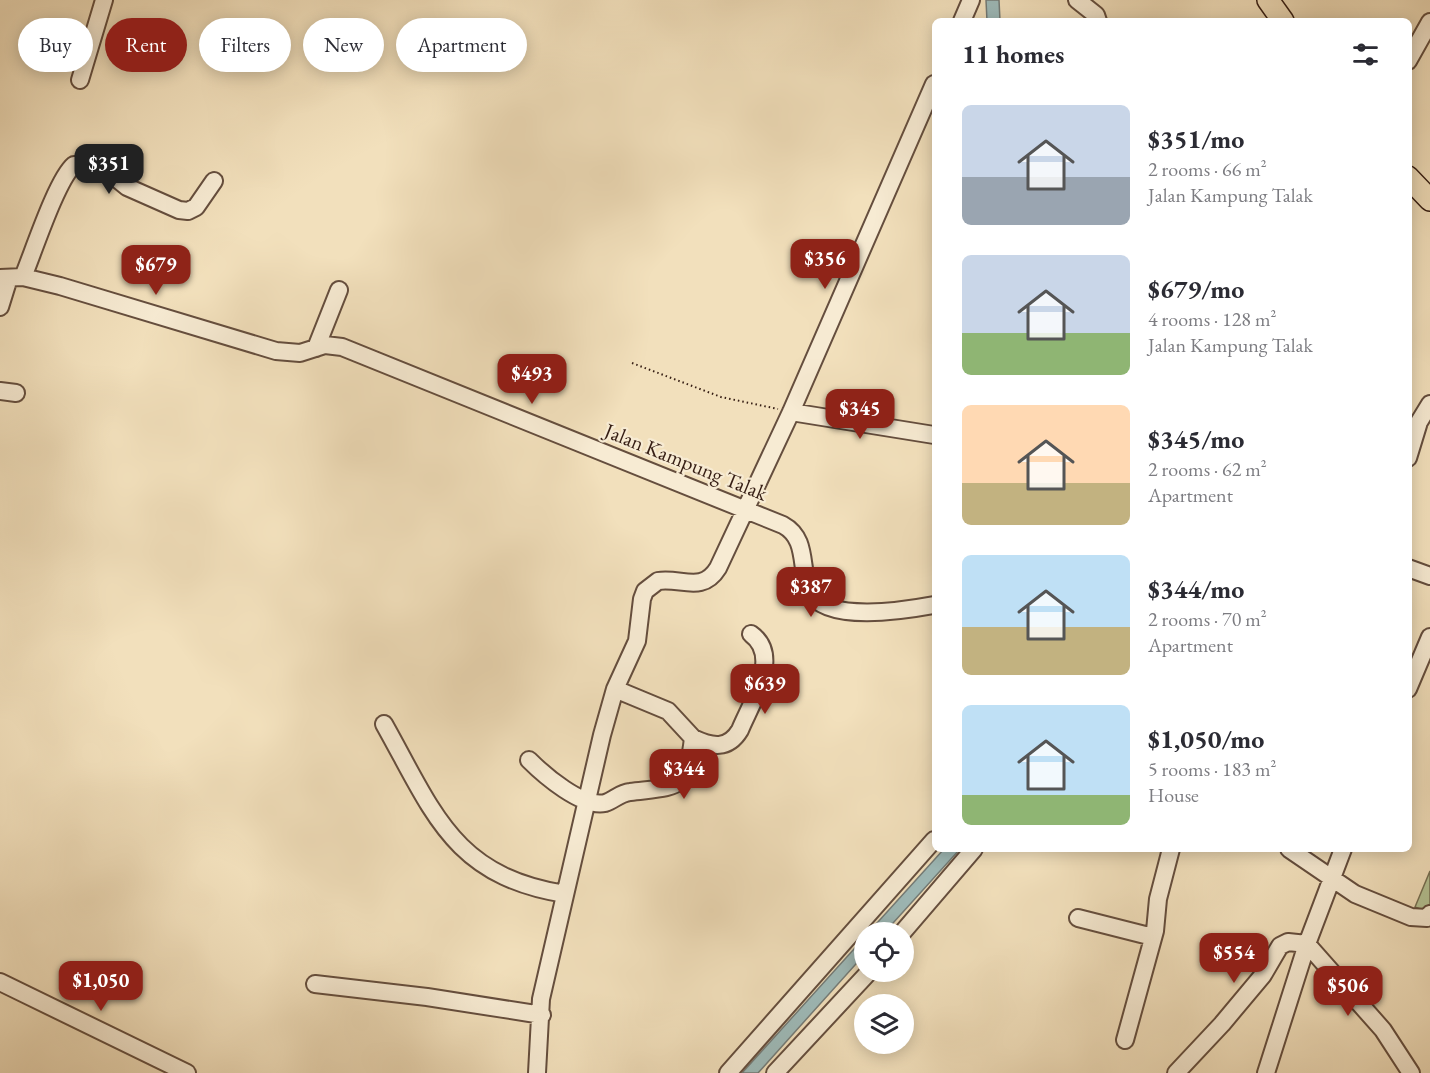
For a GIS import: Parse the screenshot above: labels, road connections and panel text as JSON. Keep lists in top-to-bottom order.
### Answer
{
  "streets": {
    "street": ["Jalan Kampung Talak"]
  },
  "page": {
    "chip": [
      "Buy",
      "Rent",
      "Filters",
      "New",
      "Apartment"
    ],
    "heading": "11 homes",
    "list": [
      {
        "name": "$351/mo",
        "note": "2 rooms · 66 m² · Jalan Kampung Talak"
      },
      {
        "name": "$679/mo",
        "note": "4 rooms · 128 m² · Jalan Kampung Talak"
      },
      {
        "name": "$345/mo",
        "note": "2 rooms · 62 m² · Apartment"
      },
      {
        "name": "$344/mo",
        "note": "2 rooms · 70 m² · Apartment"
      },
      {
        "name": "$1,050/mo",
        "note": "5 rooms · 183 m² · House"
      }
    ],
    "price": [
      "$351",
      "$356",
      "$679",
      "$493",
      "$345",
      "$387",
      "$639",
      "$344",
      "$554",
      "$1,050",
      "$506"
    ]
  }
}
